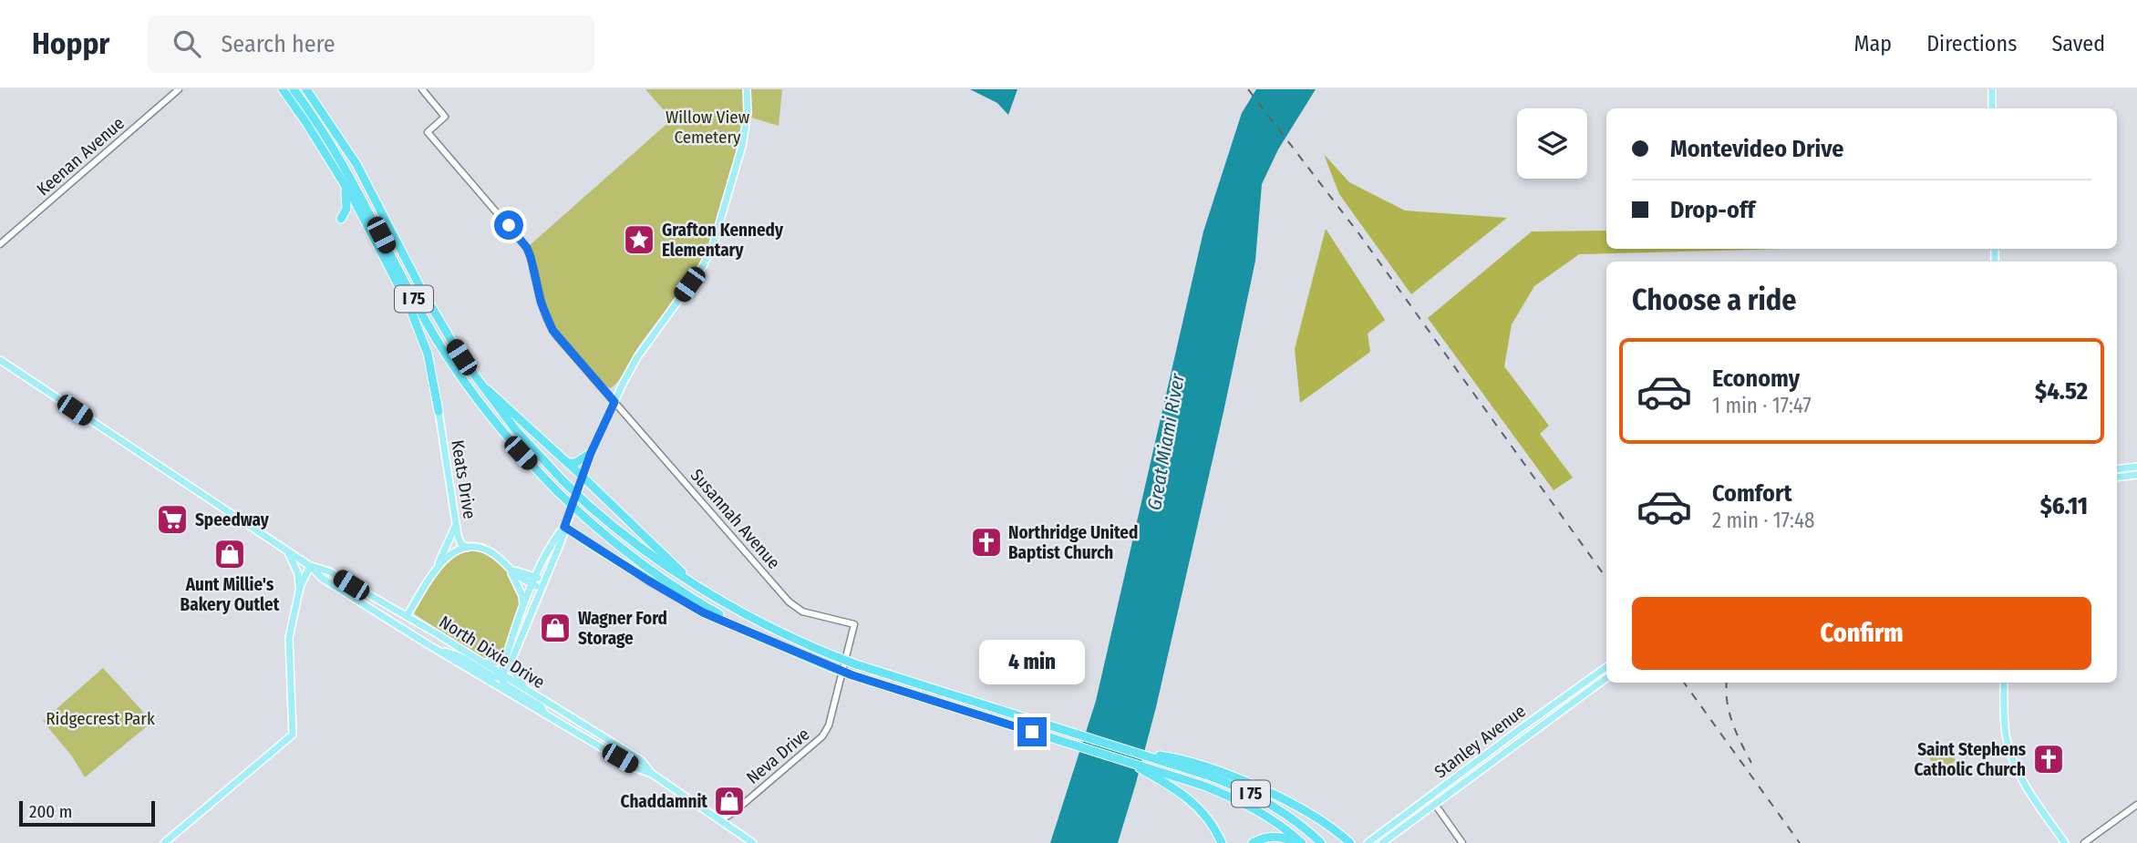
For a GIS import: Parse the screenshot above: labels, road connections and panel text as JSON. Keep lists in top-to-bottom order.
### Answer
{
  "streets": {
    "highway": ["I 75"],
    "main road": ["Keats Drive", "North Dixie Drive", "Stanley Avenue"],
    "street": ["Keenan Avenue", "Susannah Avenue", "Neva Drive"]
  },
  "crossings": [
    ["Keats Drive", "North Dixie Drive"],
    ["Susannah Avenue", "Neva Drive"],
    ["North Dixie Drive", "Neva Drive"]
  ],
  "water": ["Great Miami River"],
  "parks": ["Willow View Cemetery", "Ridgecrest Park"],
  "places": {
    "place": ["Grafton Kennedy Elementary"],
    "supermarket": ["Speedway"],
    "church": ["Northridge United Baptist Church", "Saint Stephens Catholic Church"],
    "shop": ["Aunt Millie's Bakery Outlet", "Wagner Ford Storage", "Chaddamnit"]
  },
  "scale_bar": "200 m",
  "page": {
    "header": "Hoppr",
    "search": "Search here",
    "nav": ["Map", "Directions", "Saved"],
    "banner": ["Montevideo Drive", "Drop-off"],
    "heading": "Choose a ride",
    "list": [
      {
        "name": "Economy",
        "note": "1 min · 17:47",
        "value": "$4.52"
      },
      {
        "name": "Comfort",
        "note": "2 min · 17:48",
        "value": "$6.11"
      }
    ],
    "buttons": "Confirm",
    "bubble": "4 min",
    "scale": "200 m"
  }
}
